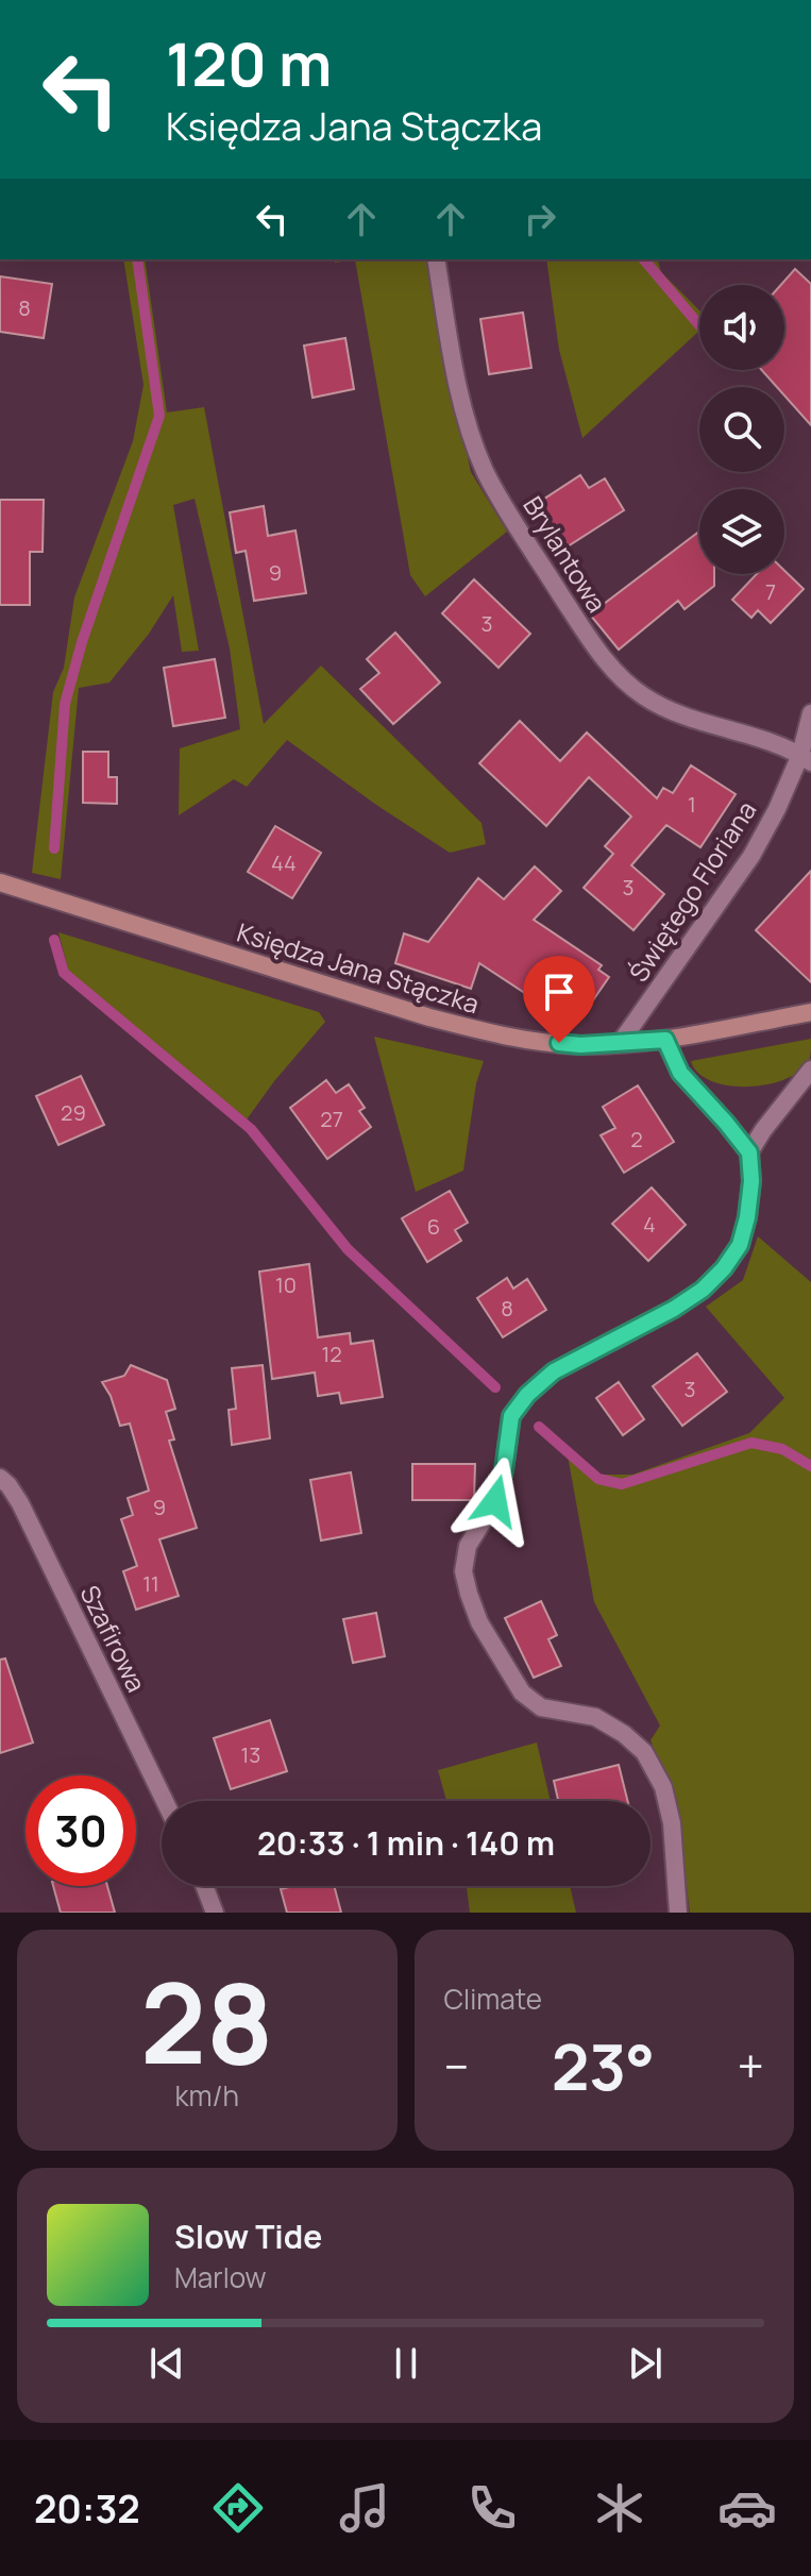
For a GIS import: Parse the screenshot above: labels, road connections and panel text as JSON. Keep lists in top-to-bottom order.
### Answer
{
  "streets": {
    "street": [
      "Brylantowa",
      "Świętego Floriana",
      "Księdza Jana Stączka",
      "Szafirowa"
    ]
  },
  "crossings": [
    ["Brylantowa", "Świętego Floriana"],
    ["Świętego Floriana", "Księdza Jana Stączka"]
  ],
  "house_numbers": [
    "8",
    "9",
    "7",
    "3",
    "1",
    "44",
    "3",
    "29",
    "27",
    "2",
    "4",
    "6",
    "10",
    "8",
    "12",
    "3",
    "9",
    "11",
    "13"
  ],
  "page": {
    "turn": ["120 m", "Księdza Jana Stączka"],
    "limit": "30",
    "trip": "20:33 · 1 min · 140 m",
    "tile": [
      ["28", "km/h"],
      "Climate"
    ],
    "heat": ["−", "23°", "+"],
    "song": ["Slow Tide", "Marlow"],
    "tabs": "20:32"
  }
}
